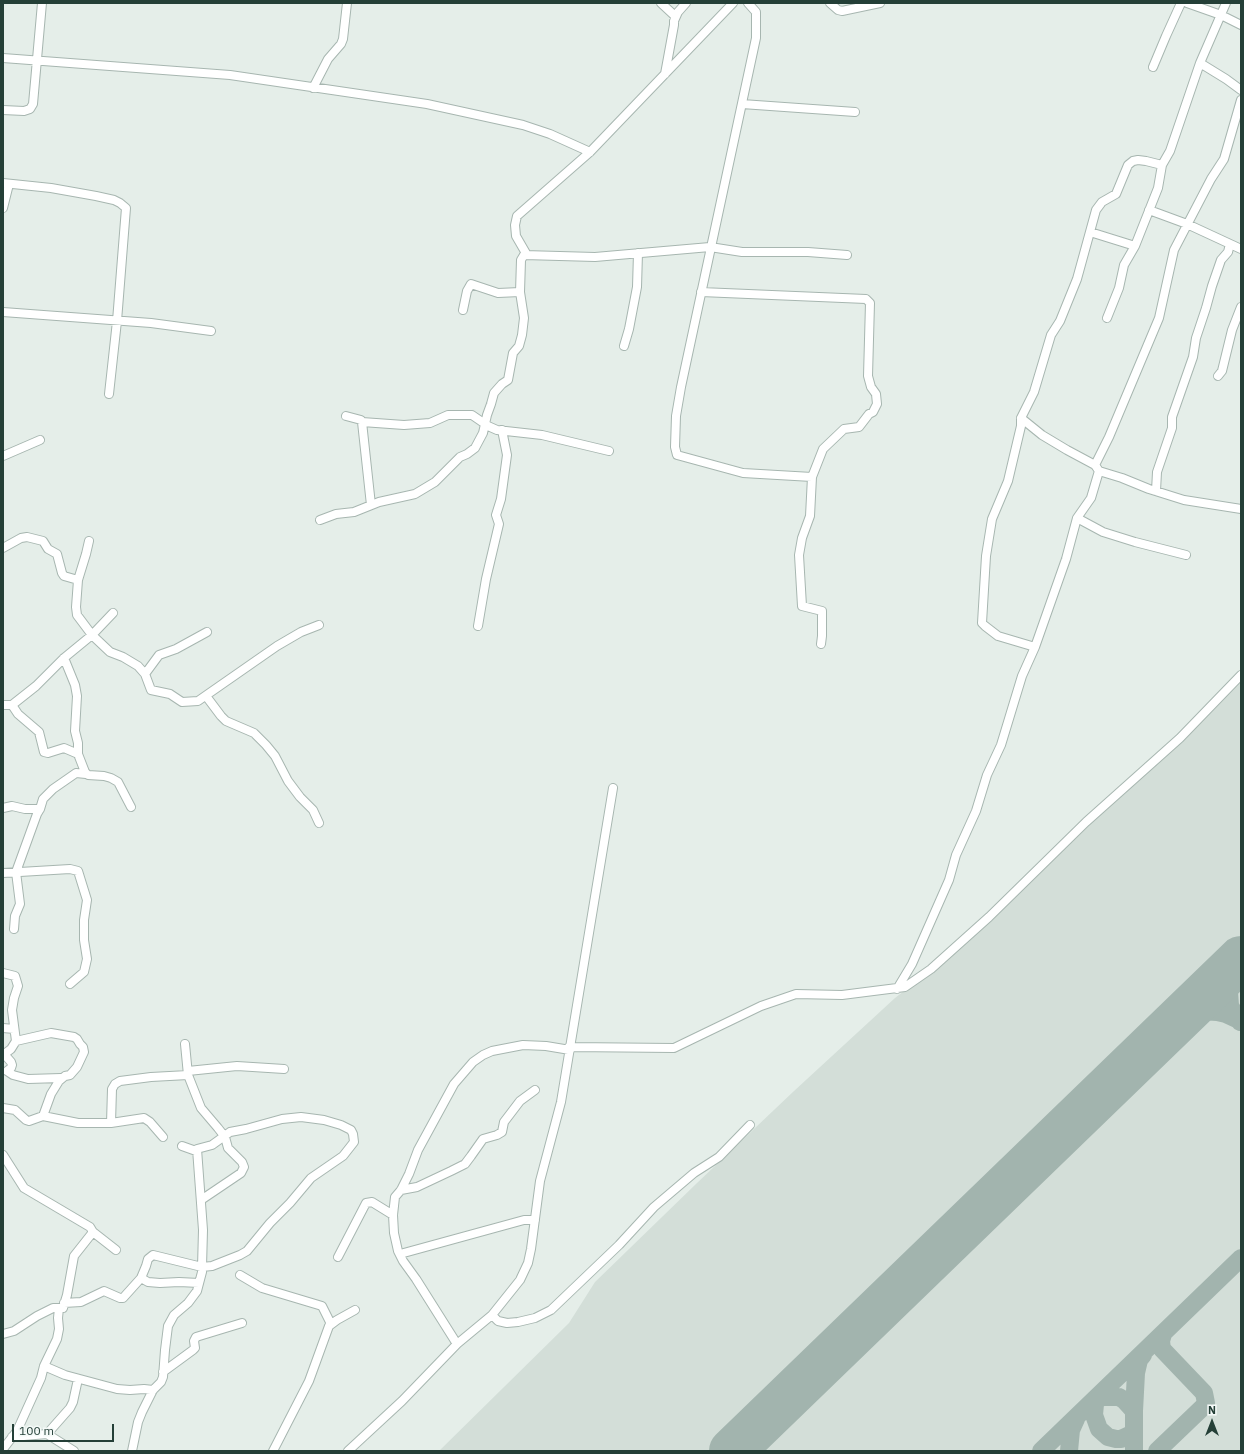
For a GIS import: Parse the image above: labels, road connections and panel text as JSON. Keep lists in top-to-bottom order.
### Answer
{
  "scale_bar": "100 m",
  "north": "top"
}
